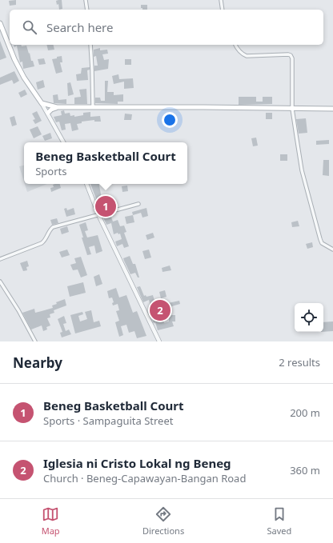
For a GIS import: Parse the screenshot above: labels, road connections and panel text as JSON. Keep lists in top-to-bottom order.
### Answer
{
  "page": {
    "search": "Search here",
    "popup": ["Beneg Basketball Court", "Sports"],
    "pins": ["1", "2"],
    "heading": ["Nearby", "2 results"],
    "list": [
      {
        "mark": "1",
        "name": "Beneg Basketball Court",
        "note": "Sports · Sampaguita Street",
        "value": "200 m"
      },
      {
        "mark": "2",
        "name": "Iglesia ni Cristo Lokal ng Beneg",
        "note": "Church · Beneg-Capawayan-Bangan Road",
        "value": "360 m"
      }
    ],
    "nav": ["Map", "Directions", "Saved"]
  }
}
